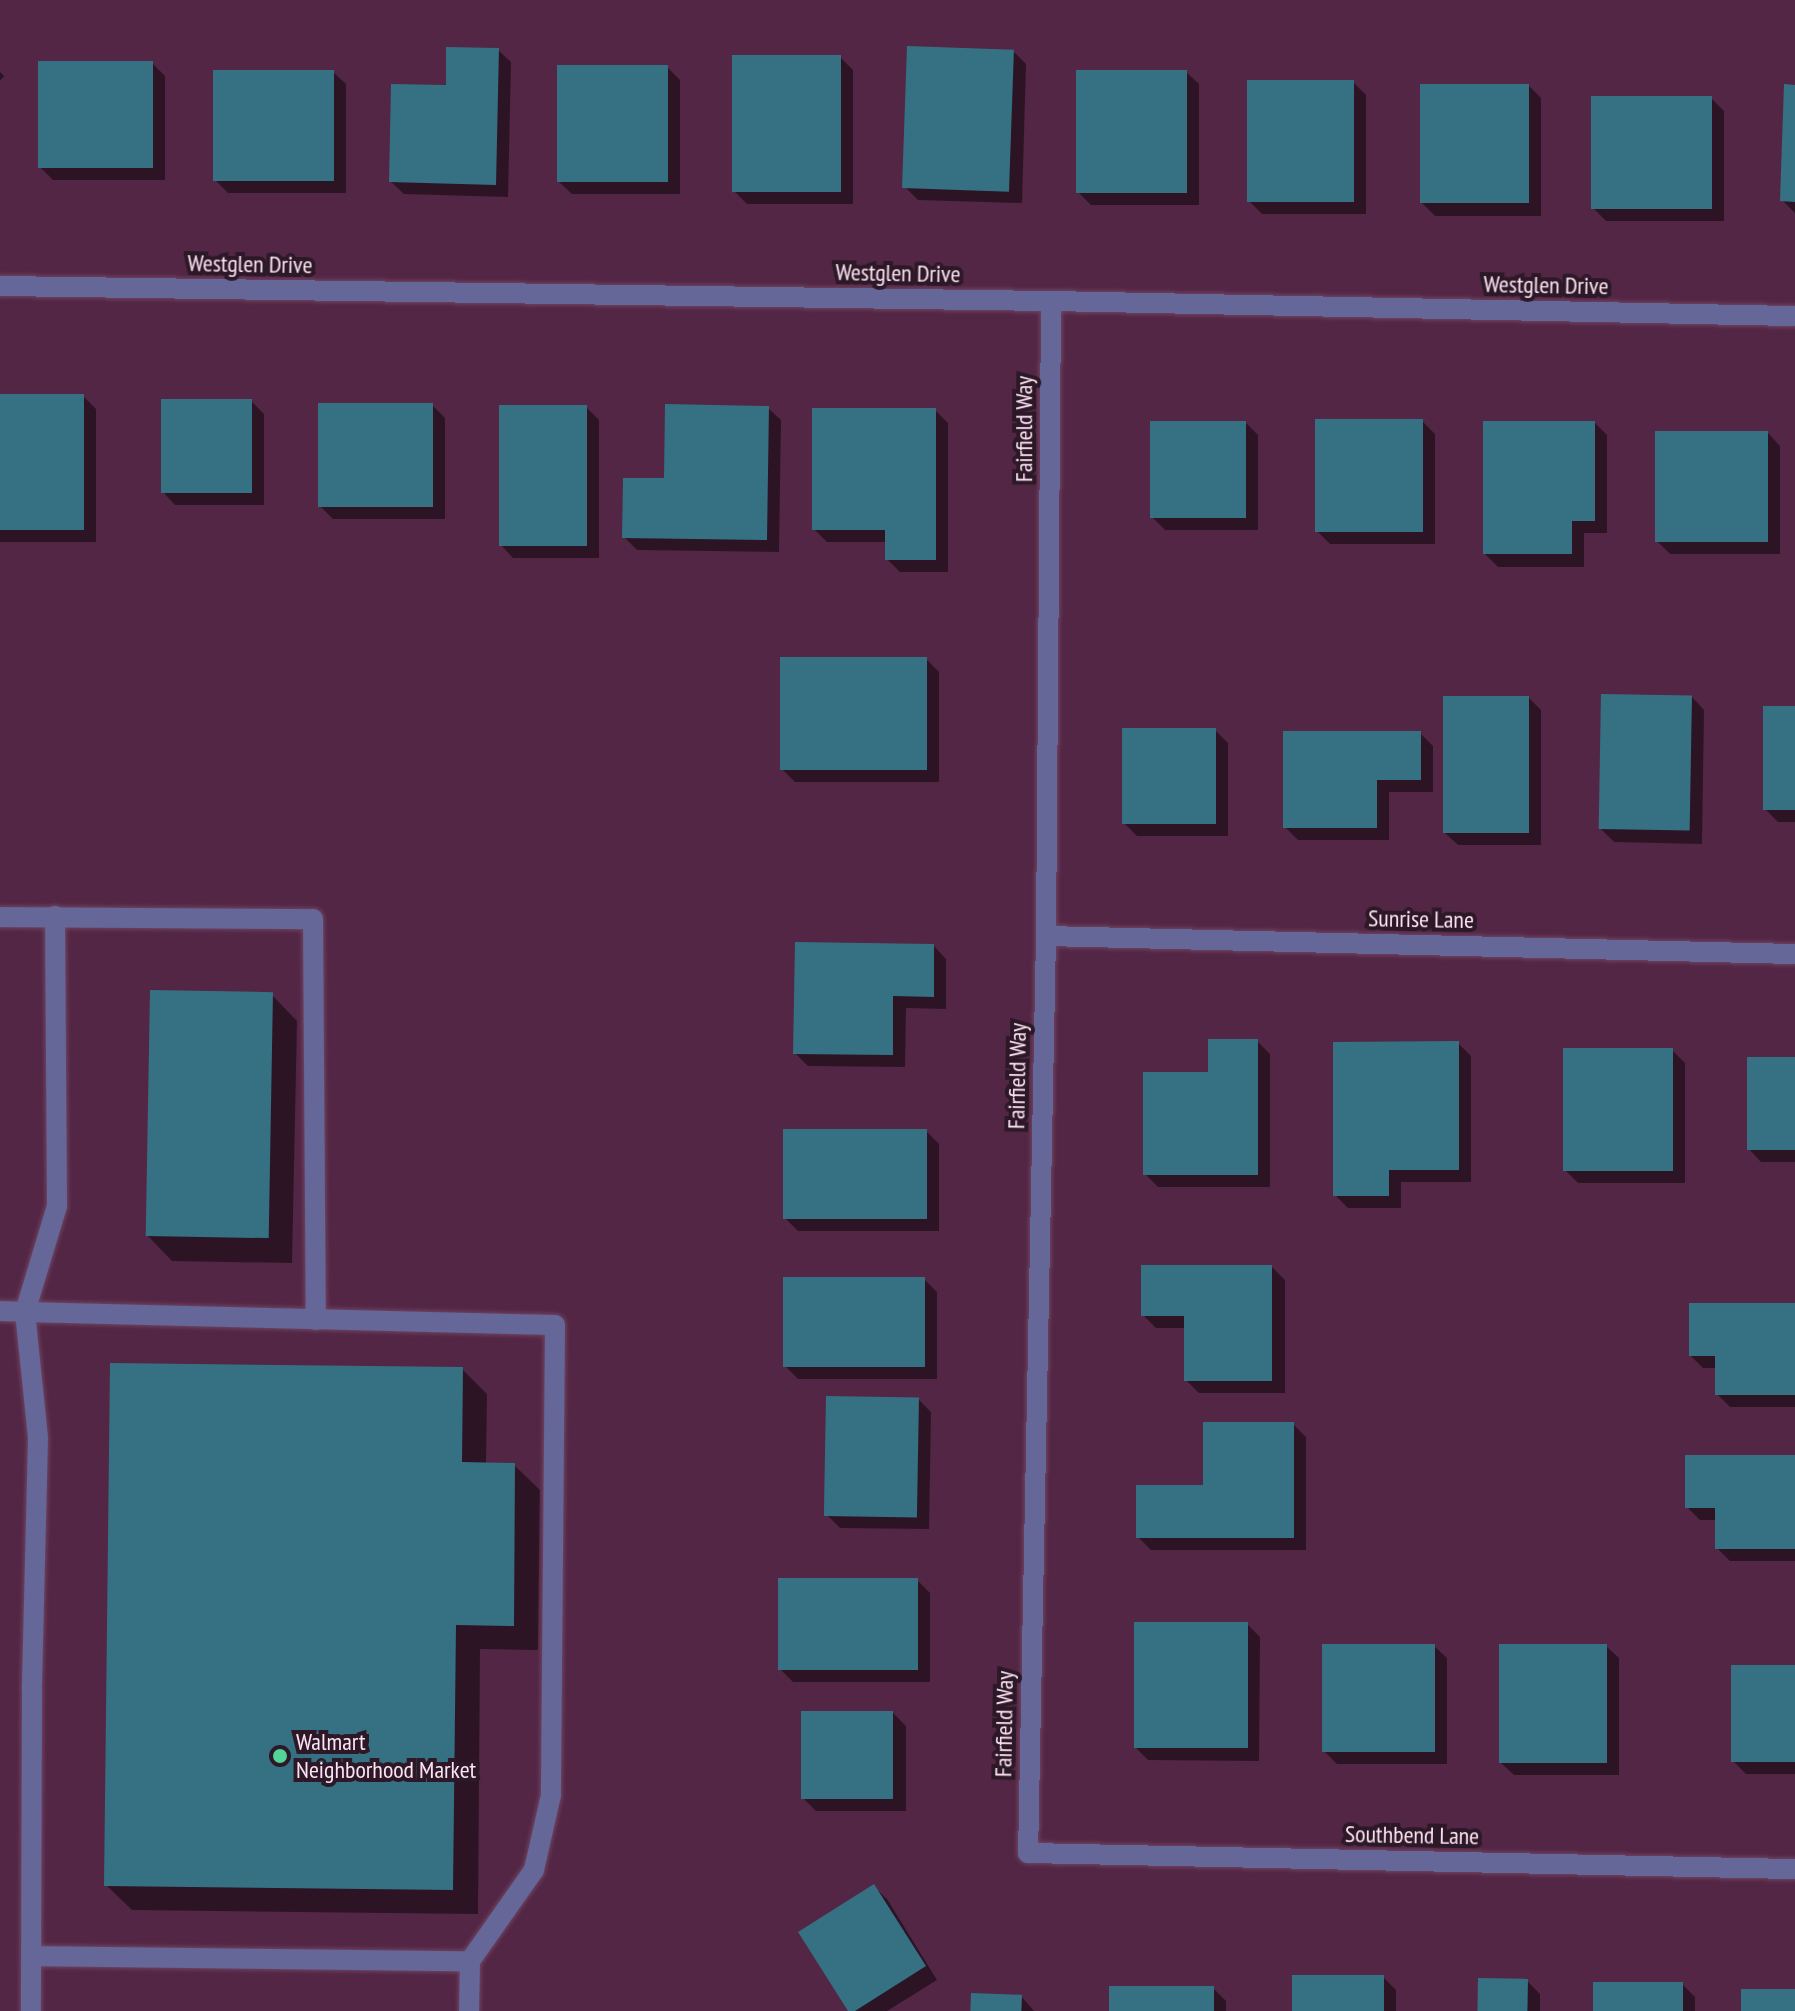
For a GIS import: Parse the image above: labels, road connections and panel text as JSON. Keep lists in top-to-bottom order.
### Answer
{
  "streets": {
    "street": [
      "Westglen Drive",
      "Fairfield Way",
      "Sunrise Lane",
      "Southbend Lane"
    ]
  },
  "crossings": [
    ["Westglen Drive", "Fairfield Way"],
    ["Fairfield Way", "Sunrise Lane"],
    ["Fairfield Way", "Southbend Lane"]
  ],
  "places": ["Walmart Neighborhood Market"]
}
